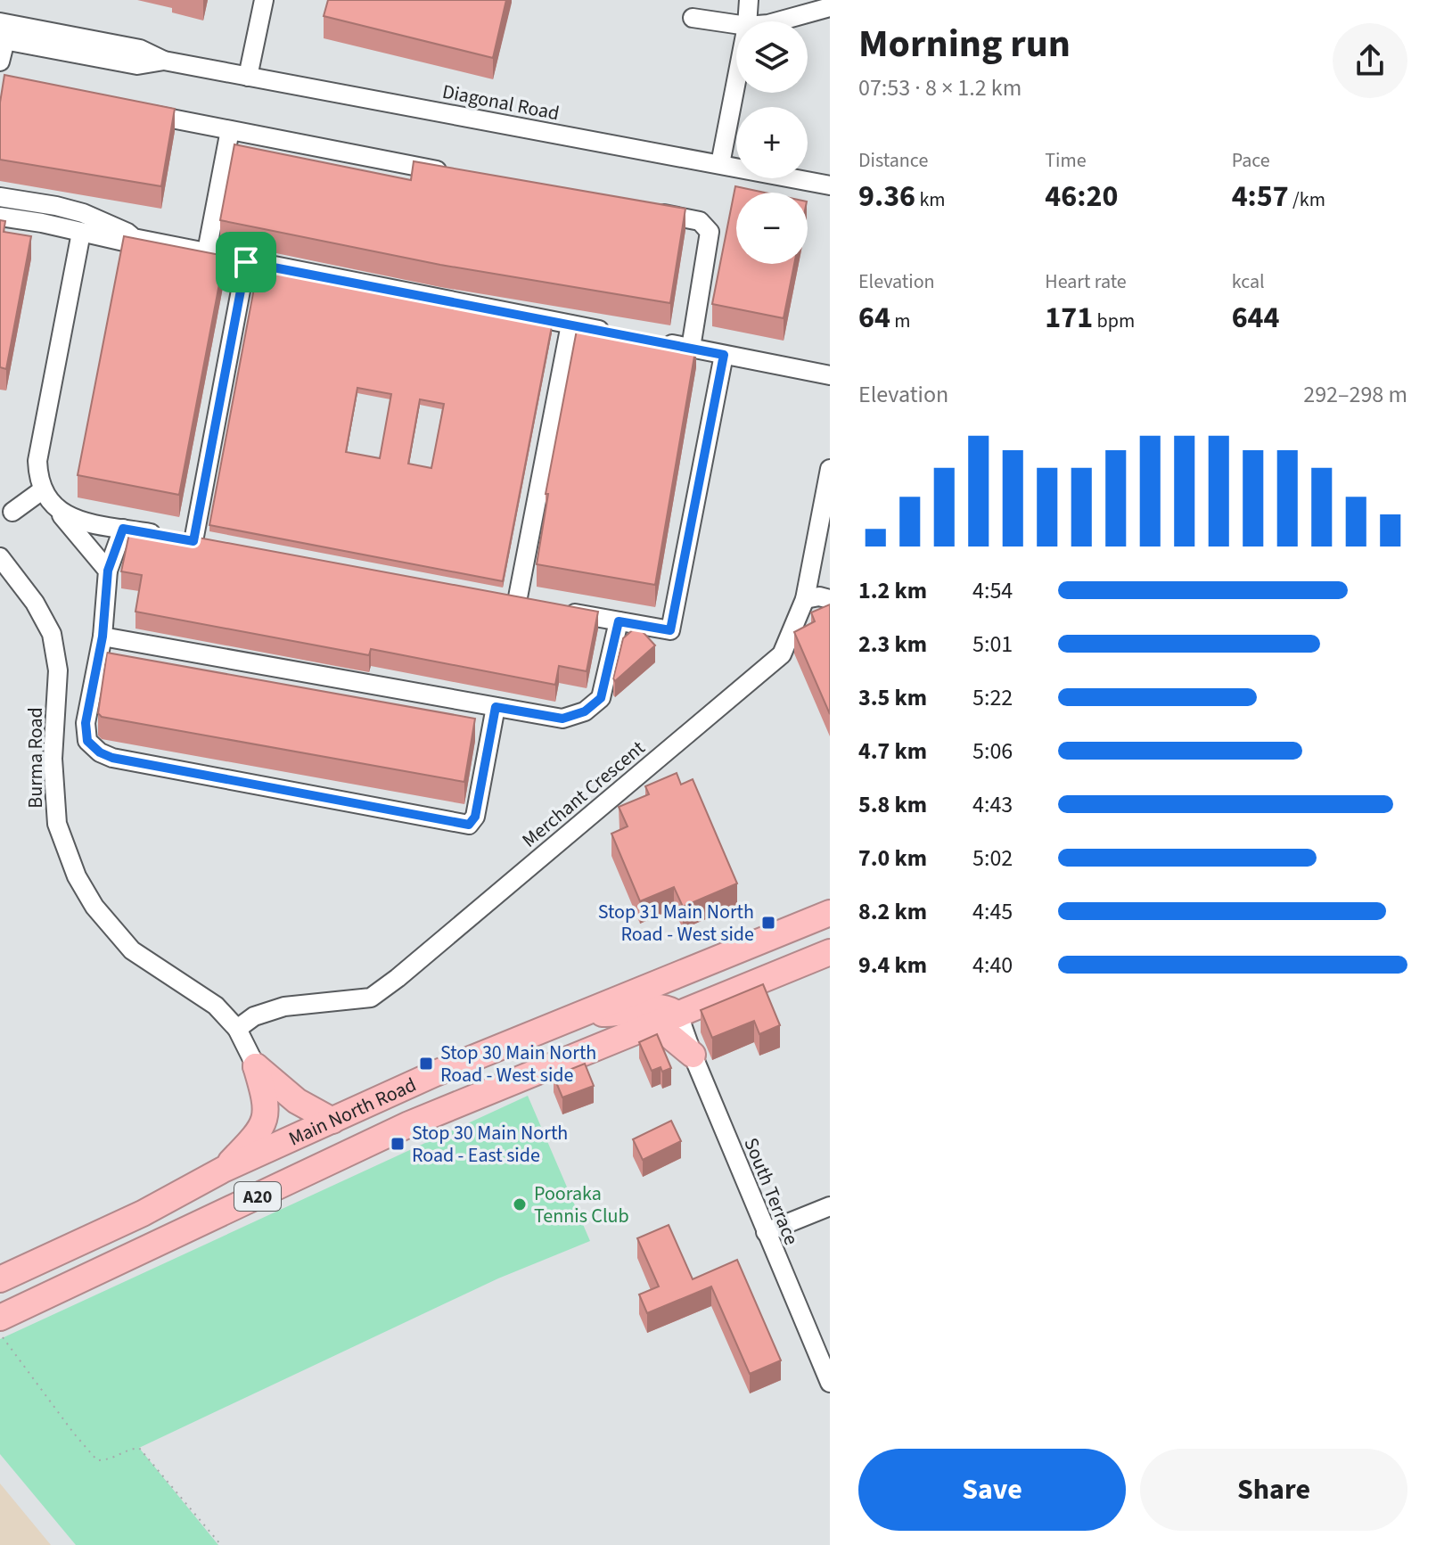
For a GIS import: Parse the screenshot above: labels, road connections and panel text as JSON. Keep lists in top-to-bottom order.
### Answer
{
  "streets": {
    "highway": ["Main North Road", "A20"],
    "street": [
      "Diagonal Road",
      "Burma Road",
      "Merchant Crescent",
      "South Terrace"
    ]
  },
  "crossings": [
    ["Burma Road", "Merchant Crescent"],
    ["Main North Road", "South Terrace"]
  ],
  "places": {
    "transit": ["Stop 31 Main North Road - West side", "Stop 30 Main North Road - West side", "Stop 30 Main North Road - East side"],
    "other": ["Pooraka Tennis Club"]
  },
  "page": {
    "heading": ["Morning run", "07:53 · 8 × 1.2 km"],
    "map_buttons": ["+", "−"],
    "stats": [
      ["Distance", "9.36 km"],
      ["Time", "46:20"],
      ["Pace", "4:57 /km"],
      ["Elevation", "64 m"],
      ["Heart rate", "171 bpm"],
      ["kcal", "644"]
    ],
    "chart": ["Elevation", "292–298 m"],
    "list": [
      {
        "name": "1.2 km",
        "note": "4:54"
      },
      {
        "name": "2.3 km",
        "note": "5:01"
      },
      {
        "name": "3.5 km",
        "note": "5:22"
      },
      {
        "name": "4.7 km",
        "note": "5:06"
      },
      {
        "name": "5.8 km",
        "note": "4:43"
      },
      {
        "name": "7.0 km",
        "note": "5:02"
      },
      {
        "name": "8.2 km",
        "note": "4:45"
      },
      {
        "name": "9.4 km",
        "note": "4:40"
      }
    ],
    "buttons": ["Save", "Share"]
  }
}
